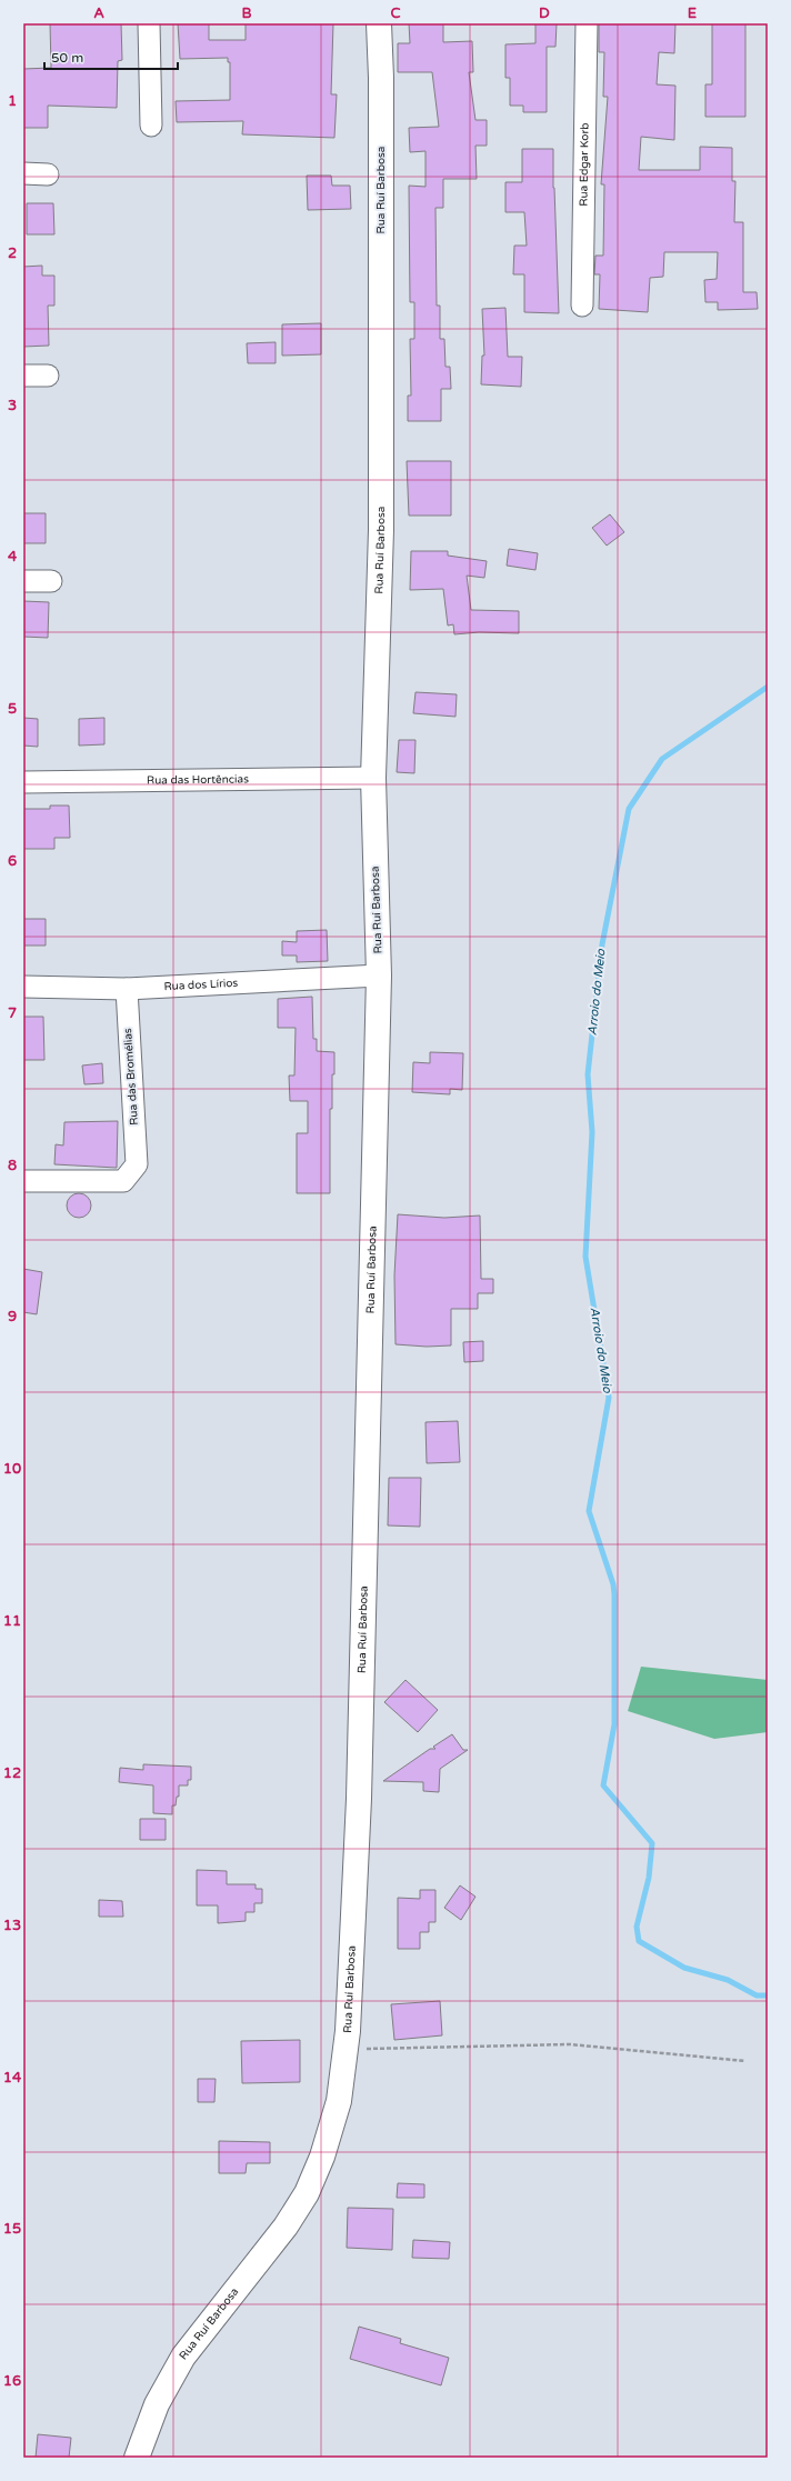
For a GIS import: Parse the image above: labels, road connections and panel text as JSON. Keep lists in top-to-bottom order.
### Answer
{
  "streets": {
    "main road": ["Rua Ruí Barbosa"],
    "street": [
      "Rua Edgar Korb",
      "Rua das Hortências",
      "Rua dos Lírios",
      "Rua das Bromélias"
    ]
  },
  "crossings": [
    ["Rua Ruí Barbosa", "Rua das Hortências"],
    ["Rua Ruí Barbosa", "Rua dos Lírios"],
    ["Rua dos Lírios", "Rua das Bromélias"]
  ],
  "water": ["Arroio do Meio"],
  "scale_bar": "50 m",
  "grid": {
    "columns": [
      "A",
      "B",
      "C",
      "D",
      "E"
    ],
    "rows": [
      "1",
      "2",
      "3",
      "4",
      "5",
      "6",
      "7",
      "8",
      "9",
      "10",
      "11",
      "12",
      "13",
      "14",
      "15",
      "16"
    ]
  }
}
